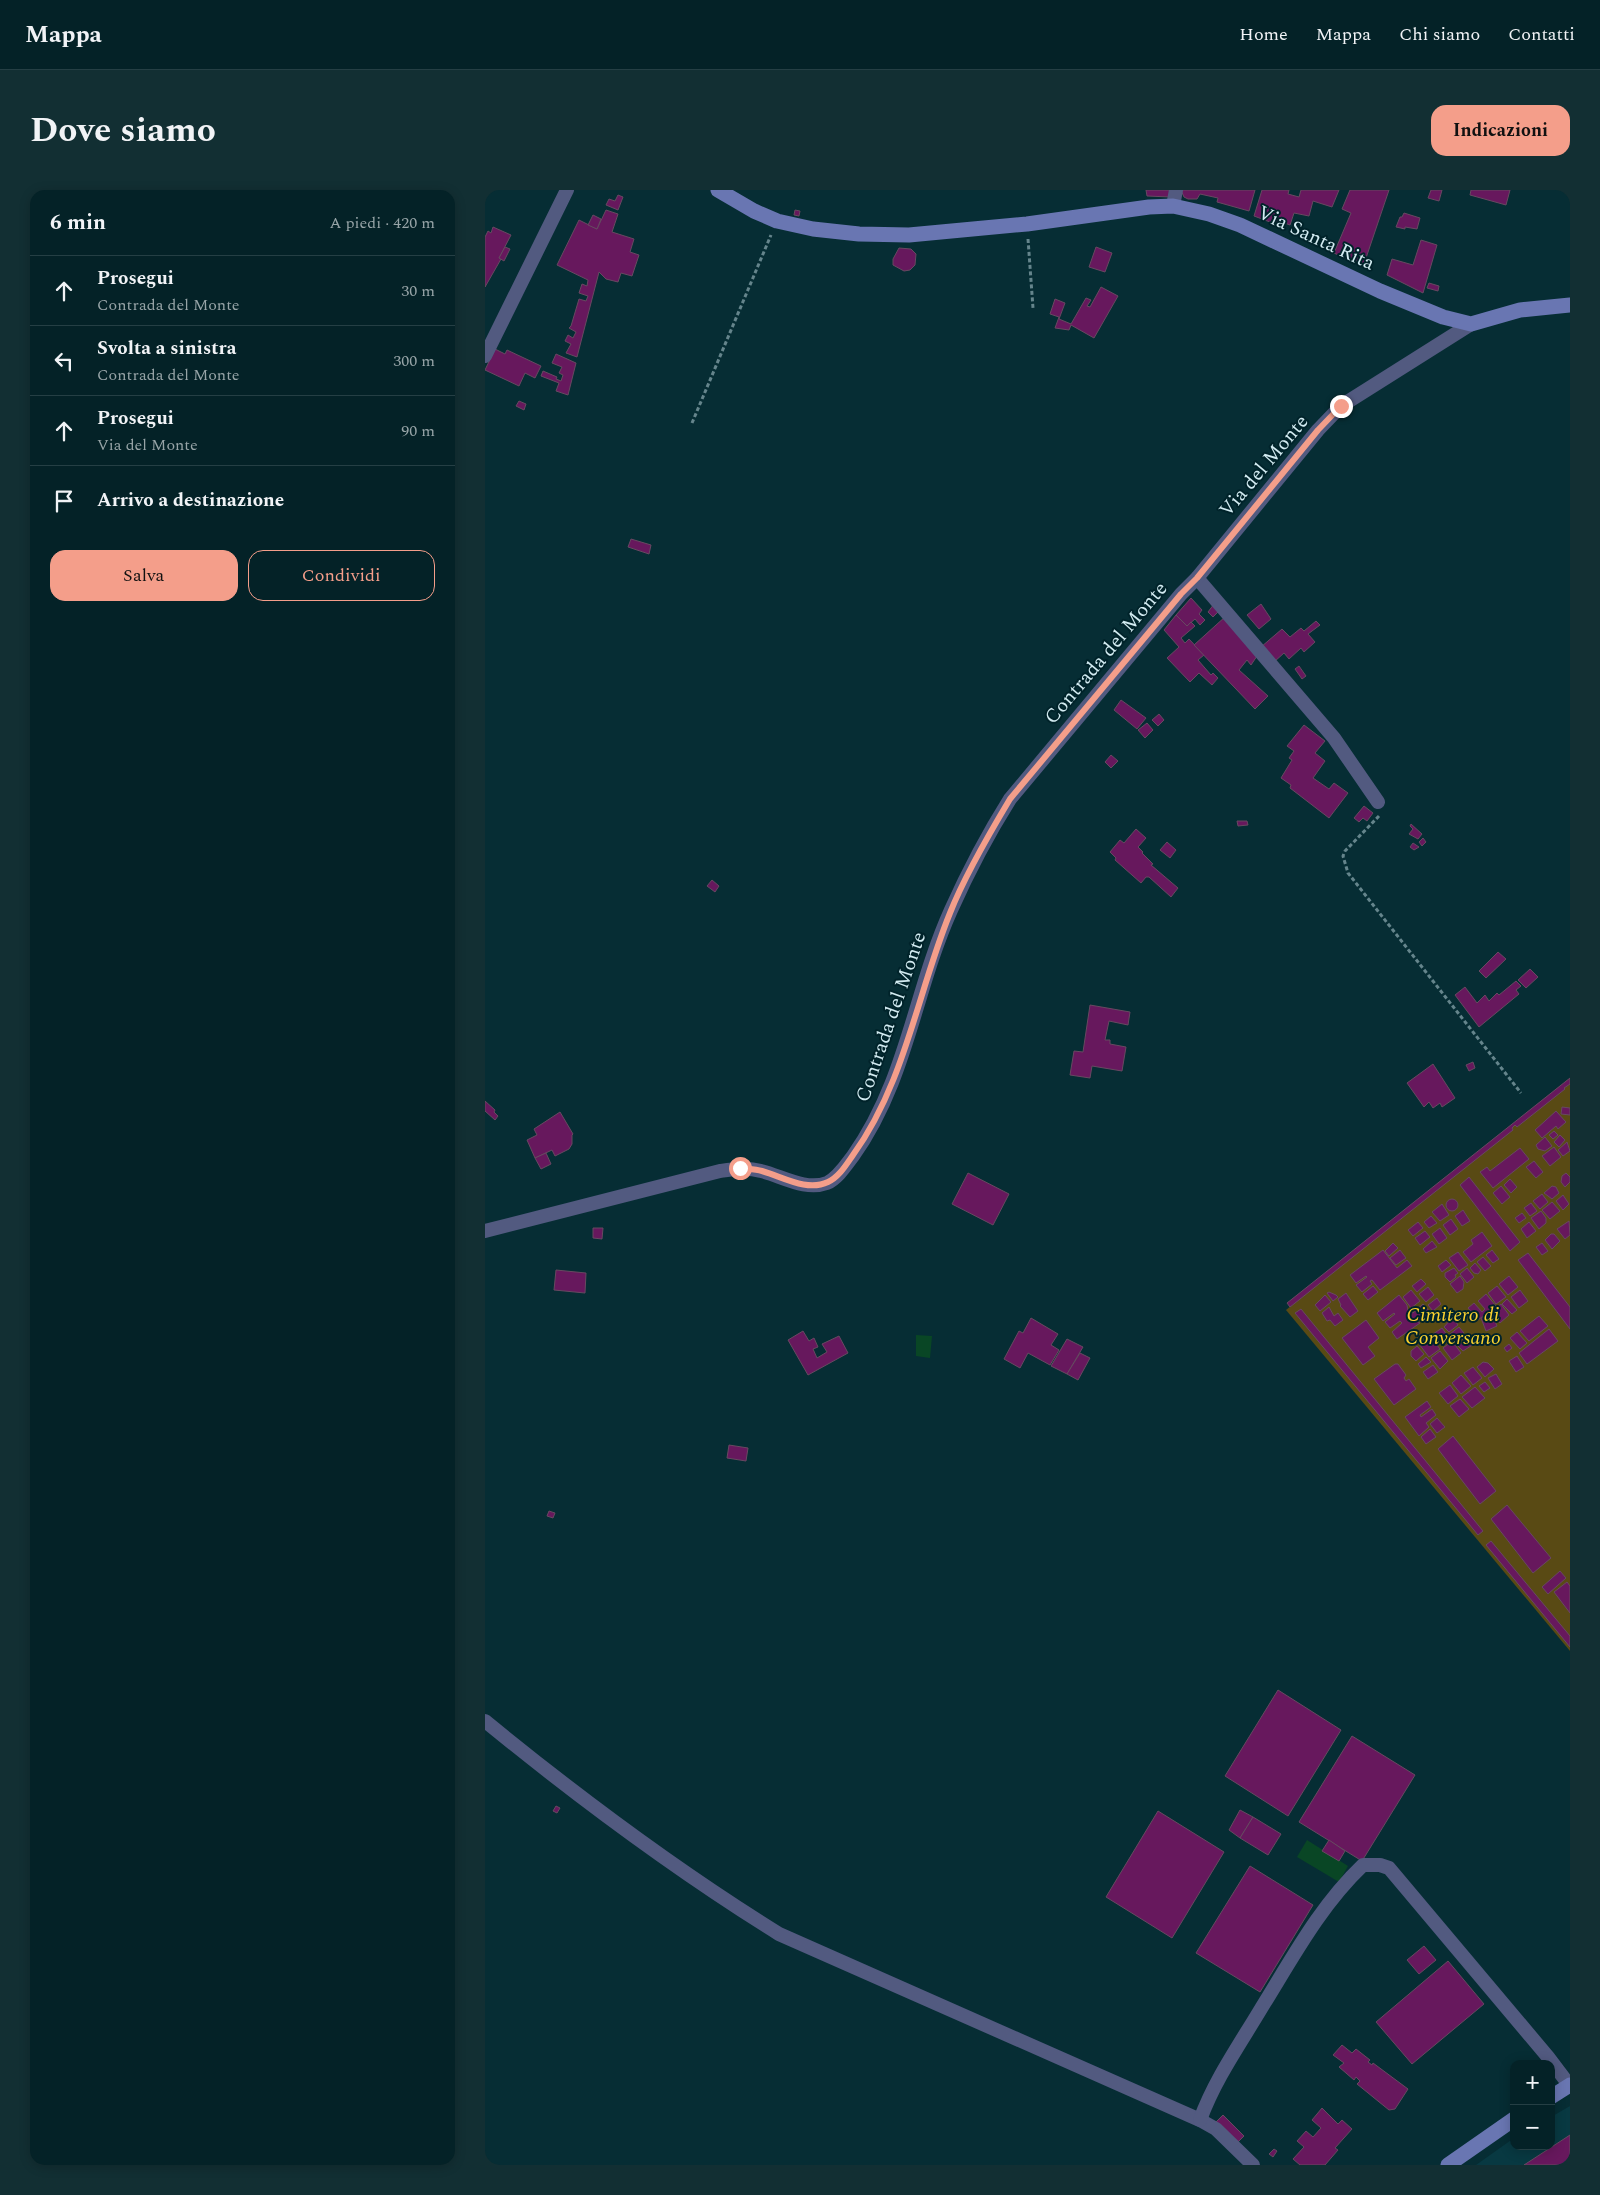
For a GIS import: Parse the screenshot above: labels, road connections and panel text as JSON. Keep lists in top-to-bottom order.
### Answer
{
  "streets": {
    "street": ["Via Santa Rita", "Via del Monte", "Contrada del Monte"]
  },
  "crossings": [
    ["Via Santa Rita", "Via del Monte"],
    ["Via del Monte", "Contrada del Monte"]
  ],
  "parks": ["Cimitero di Conversano"],
  "page": {
    "header": "Mappa",
    "nav": [
      "Home",
      "Mappa",
      "Chi siamo",
      "Contatti"
    ],
    "title": "Dove siamo",
    "buttons": [
      "Indicazioni",
      ["Salva", "Condividi"]
    ],
    "heading": ["6 min", "A piedi · 420 m"],
    "list": [
      ["Prosegui", "Contrada del Monte", "30 m"],
      ["Svolta a sinistra", "Contrada del Monte", "300 m"],
      ["Prosegui", "Via del Monte", "90 m"],
      "Arrivo a destinazione"
    ],
    "map_buttons": ["+", "−"]
  }
}
